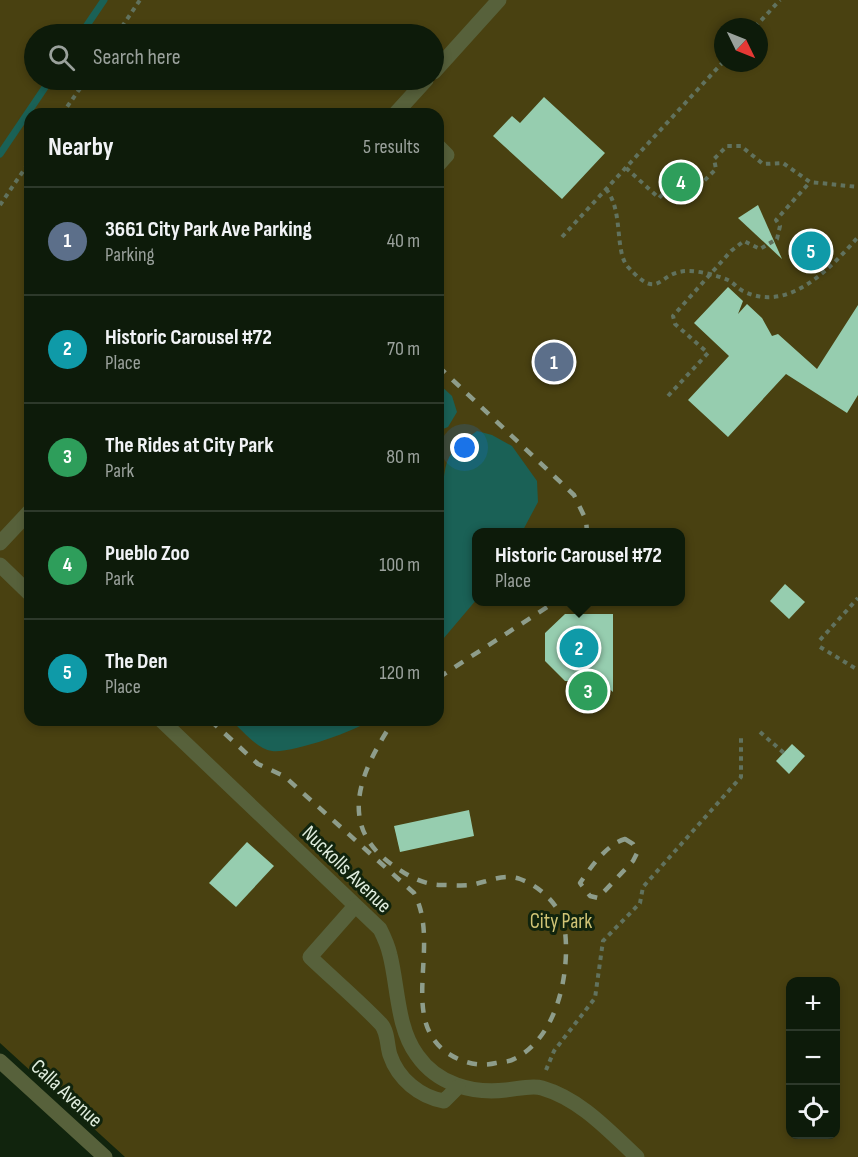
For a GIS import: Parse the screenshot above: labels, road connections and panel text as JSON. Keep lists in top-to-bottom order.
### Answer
{
  "streets": {
    "street": ["Nuckolls Avenue", "Calla Avenue"]
  },
  "parks": ["City Park"],
  "north": "bottom right",
  "page": {
    "search": "Search here",
    "heading": ["Nearby", "5 results"],
    "pins": [
      "4",
      "5",
      "1",
      "2",
      "3"
    ],
    "list": [
      {
        "mark": "1",
        "name": "3661 City Park Ave Parking",
        "note": "Parking",
        "value": "40 m"
      },
      {
        "mark": "2",
        "name": "Historic Carousel #72",
        "note": "Place",
        "value": "70 m"
      },
      {
        "mark": "3",
        "name": "The Rides at City Park",
        "note": "Park",
        "value": "80 m"
      },
      {
        "mark": "4",
        "name": "Pueblo Zoo",
        "note": "Park",
        "value": "100 m"
      },
      {
        "mark": "5",
        "name": "The Den",
        "note": "Place",
        "value": "120 m"
      }
    ],
    "popup": ["Historic Carousel #72", "Place"],
    "map_buttons": ["+", "−"]
  }
}
